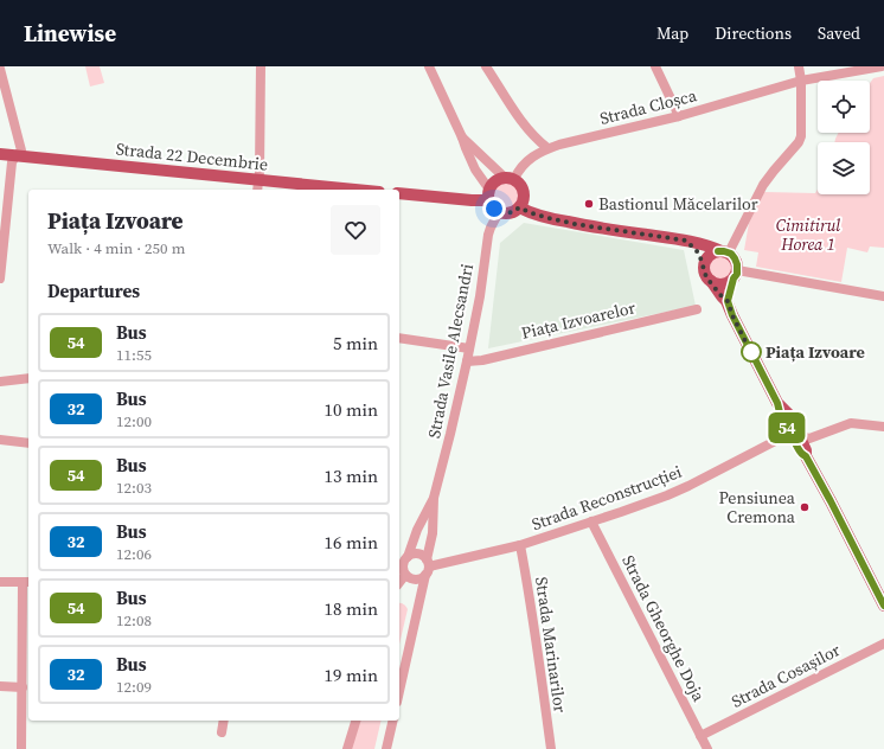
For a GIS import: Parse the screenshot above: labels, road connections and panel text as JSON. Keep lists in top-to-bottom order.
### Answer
{
  "streets": {
    "main road": ["Strada 22 Decembrie"],
    "street": [
      "Strada Cloșca",
      "Piața Izvoarelor",
      "Strada Vasile Alecsandri",
      "Strada Reconstrucției",
      "Strada Gheorghe Doja",
      "Strada Marinarilor",
      "Strada Cosașilor"
    ]
  },
  "crossings": [
    ["Strada Cloșca", "Strada Vasile Alecsandri"],
    ["Piața Izvoarelor", "Strada Vasile Alecsandri"],
    ["Strada Vasile Alecsandri", "Strada Reconstrucției"],
    ["Strada Reconstrucției", "Strada Gheorghe Doja"],
    ["Strada Reconstrucției", "Strada Marinarilor"],
    ["Strada Gheorghe Doja", "Strada Cosașilor"]
  ],
  "parks": ["Cimitirul Horea 1"],
  "places": ["Bastionul Măcelarilor", "Piața Izvoare", "Pensiunea Cremona"],
  "lines": ["bus line 54"],
  "page": {
    "header": "Linewise",
    "nav": ["Map", "Directions", "Saved"],
    "on_map": "54",
    "heading": [
      ["Piața Izvoare", "Walk · 4 min · 250 m"],
      "Departures"
    ],
    "list": [
      {
        "mark": "54",
        "name": "Bus",
        "note": "11:55",
        "value": "5 min"
      },
      {
        "mark": "32",
        "name": "Bus",
        "note": "12:00",
        "value": "10 min"
      },
      {
        "mark": "54",
        "name": "Bus",
        "note": "12:03",
        "value": "13 min"
      },
      {
        "mark": "32",
        "name": "Bus",
        "note": "12:06",
        "value": "16 min"
      },
      {
        "mark": "54",
        "name": "Bus",
        "note": "12:08",
        "value": "18 min"
      },
      {
        "mark": "32",
        "name": "Bus",
        "note": "12:09",
        "value": "19 min"
      }
    ]
  }
}
